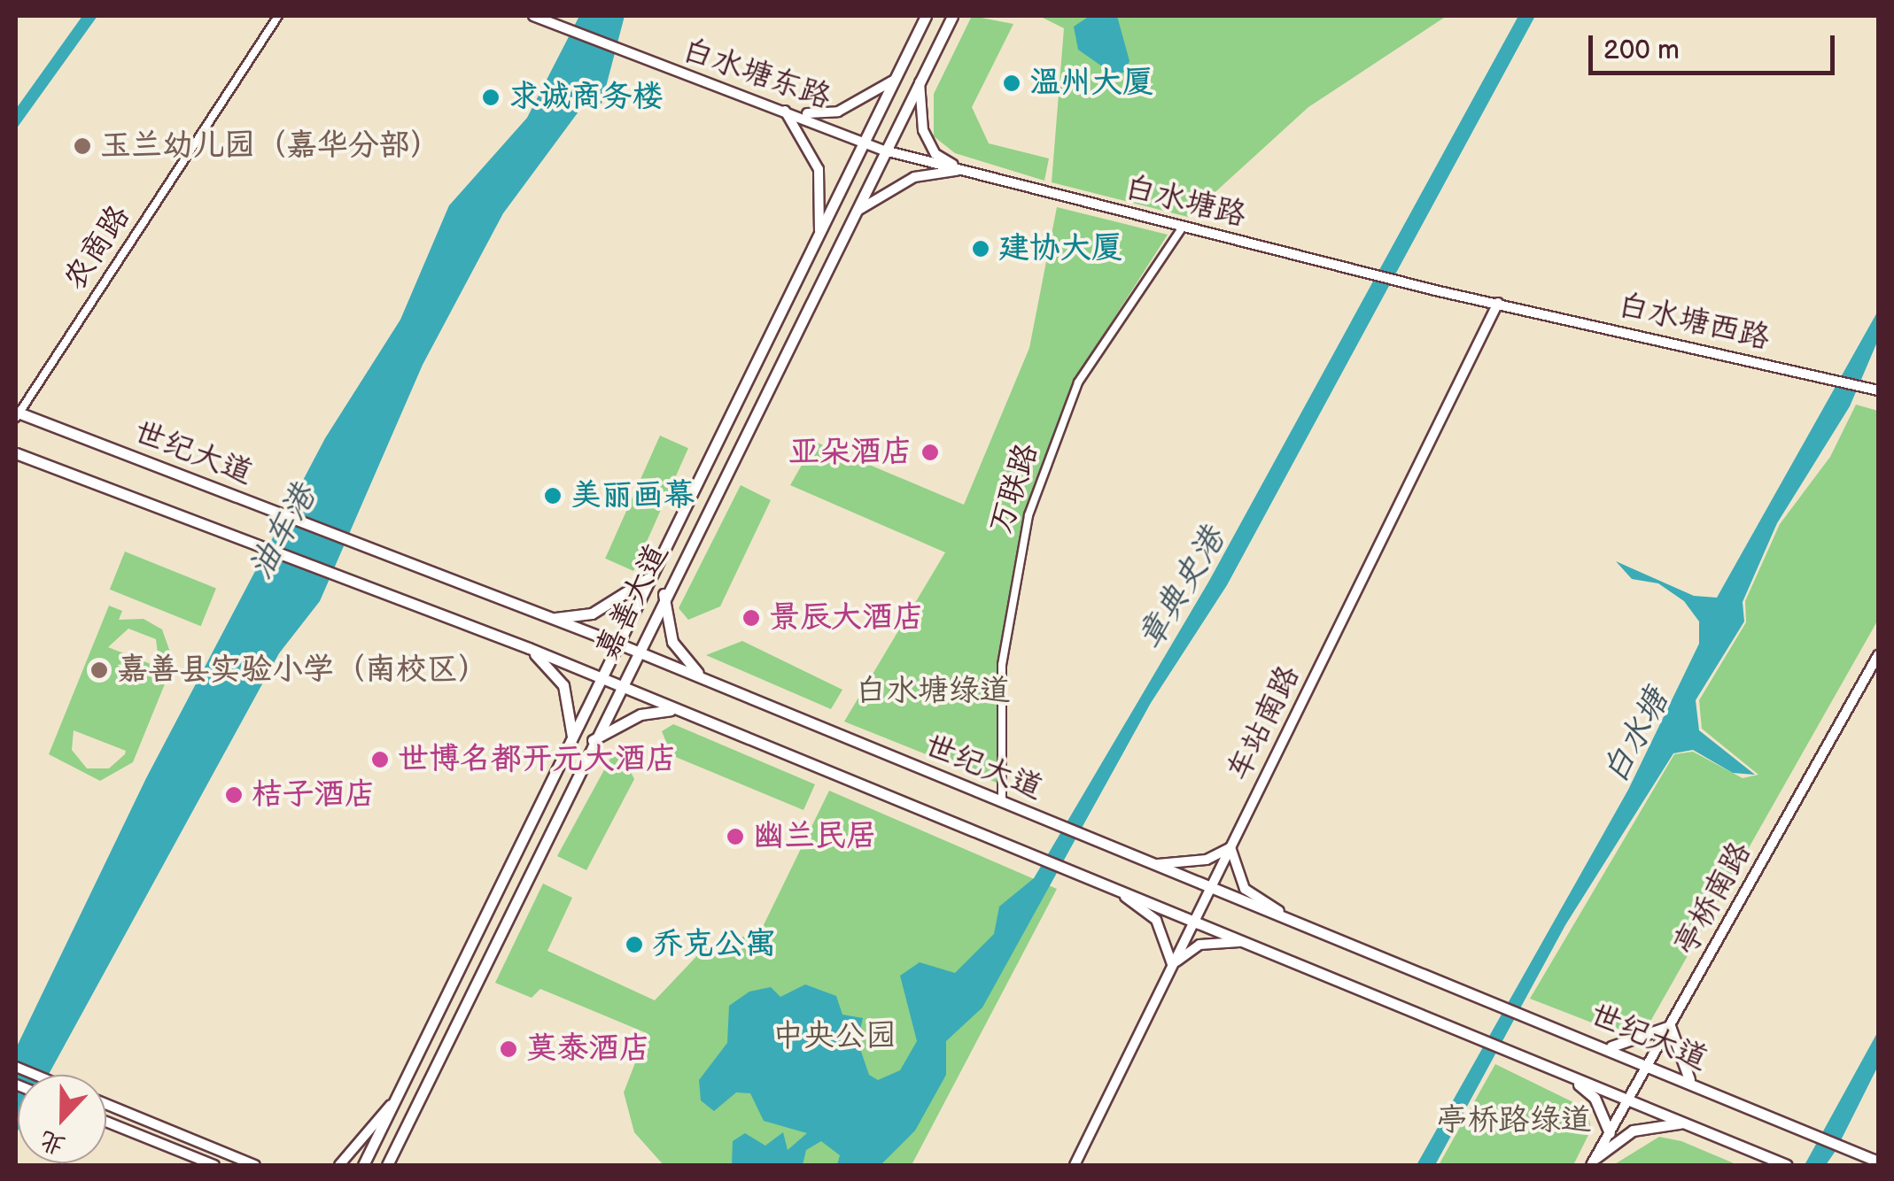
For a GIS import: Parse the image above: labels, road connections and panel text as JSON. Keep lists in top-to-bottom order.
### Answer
{
  "streets": {
    "main road": ["世纪大道", "嘉善大道"],
    "street": [
      "白水塘东路",
      "白水塘路",
      "农商路",
      "白水塘西路",
      "万联路",
      "车站南路",
      "亭桥南路"
    ]
  },
  "crossings": [
    ["白水塘东路", "白水塘路"],
    ["白水塘东路", "嘉善大道"],
    ["白水塘路", "白水塘西路"],
    ["白水塘路", "万联路"],
    ["白水塘路", "嘉善大道"],
    ["白水塘路", "车站南路"],
    ["农商路", "世纪大道"],
    ["白水塘西路", "车站南路"],
    ["世纪大道", "万联路"],
    ["世纪大道", "嘉善大道"],
    ["世纪大道", "车站南路"],
    ["世纪大道", "亭桥南路"]
  ],
  "water": ["油车港", "章典史港", "白水塘"],
  "parks": ["白水塘绿道", "中央公园", "亭桥路绿道"],
  "places": [
    "温州大厦",
    "求诚商务楼",
    "玉兰幼儿园（嘉华分部）",
    "建协大厦",
    "亚朵酒店",
    "美丽画幕",
    "景辰大酒店",
    "嘉善县实验小学（南校区）",
    "世博名都开元大酒店",
    "桔子酒店",
    "幽兰民居",
    "乔克公寓",
    "莫泰酒店"
  ],
  "scale_bar": "200 m",
  "north": "bottom"
}
